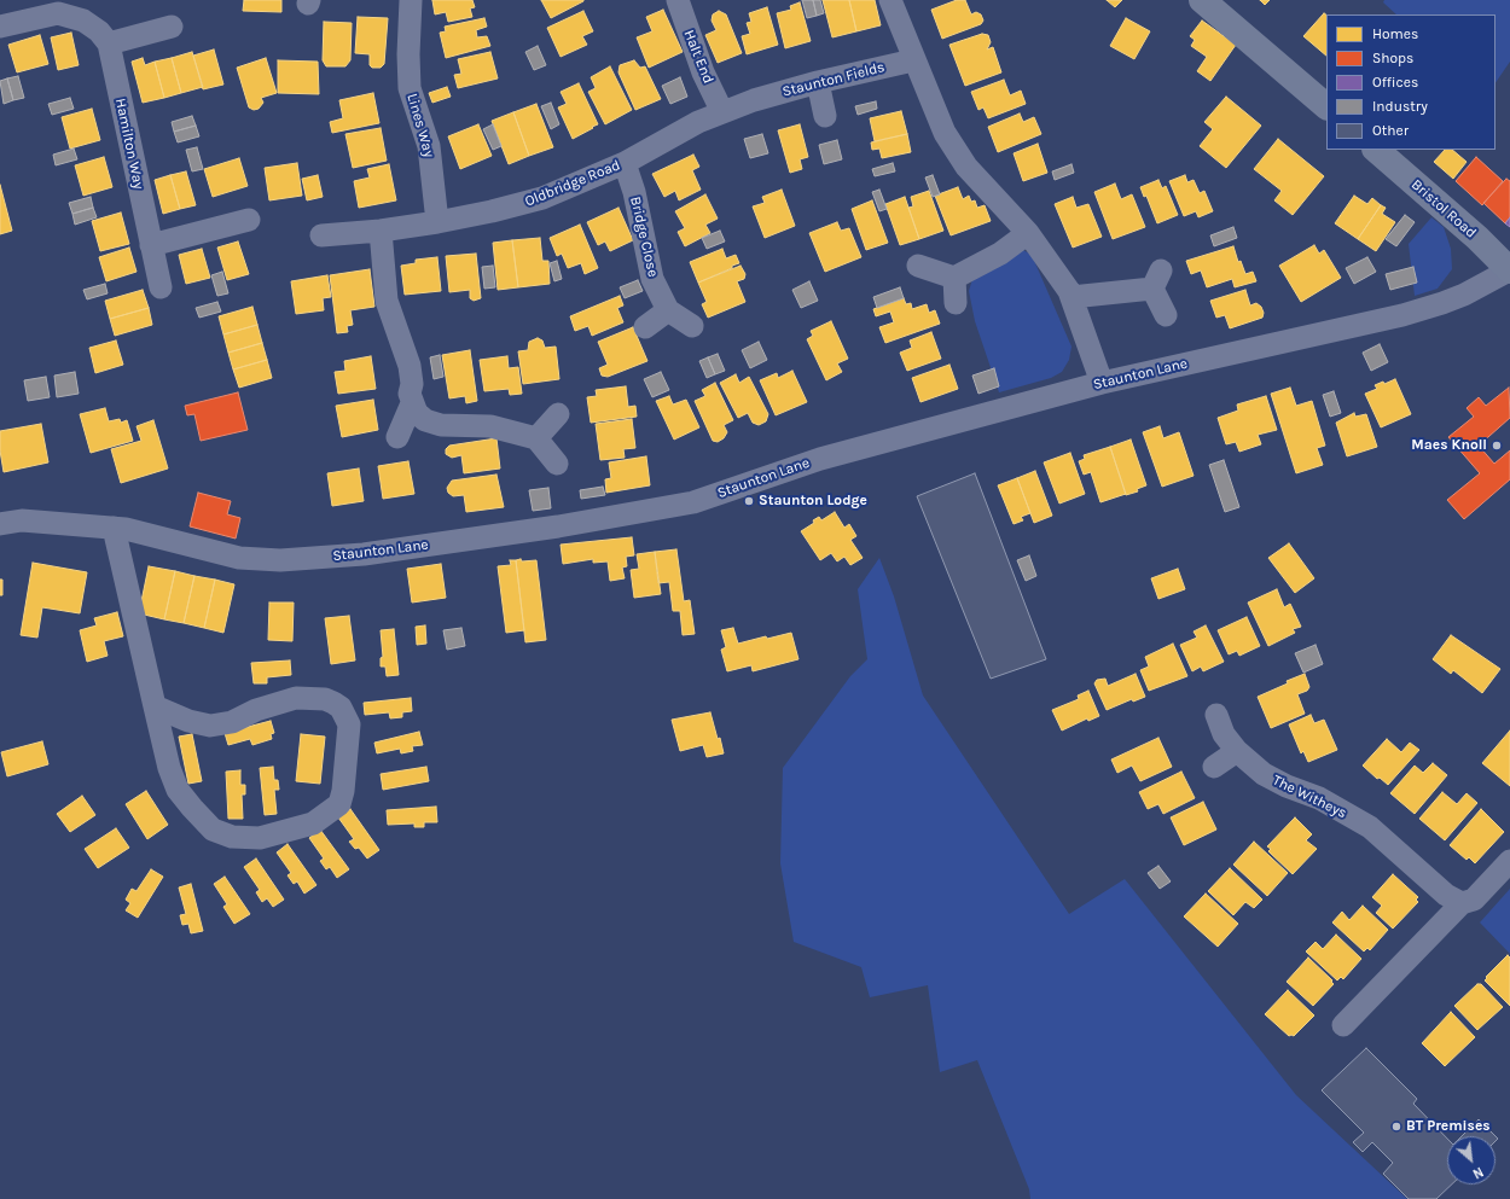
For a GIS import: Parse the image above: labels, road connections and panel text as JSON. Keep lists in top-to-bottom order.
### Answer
{
  "streets": {
    "highway": ["Bristol Road"],
    "street": [
      "Halt End",
      "Staunton Fields",
      "Lines Way",
      "Hamilton Way",
      "Oldbridge Road",
      "Bridge Close",
      "Staunton Lane",
      "The Witheys"
    ]
  },
  "crossings": [
    ["Halt End", "Oldbridge Road"],
    ["Staunton Fields", "Oldbridge Road"],
    ["Lines Way", "Oldbridge Road"],
    ["Oldbridge Road", "Bridge Close"],
    ["Bristol Road", "Staunton Lane"]
  ],
  "places": ["Maes Knoll", "Staunton Lodge", "BT Premises"],
  "legend": [
    "Homes",
    "Shops",
    "Offices",
    "Industry",
    "Other"
  ],
  "north": "bottom right"
}
